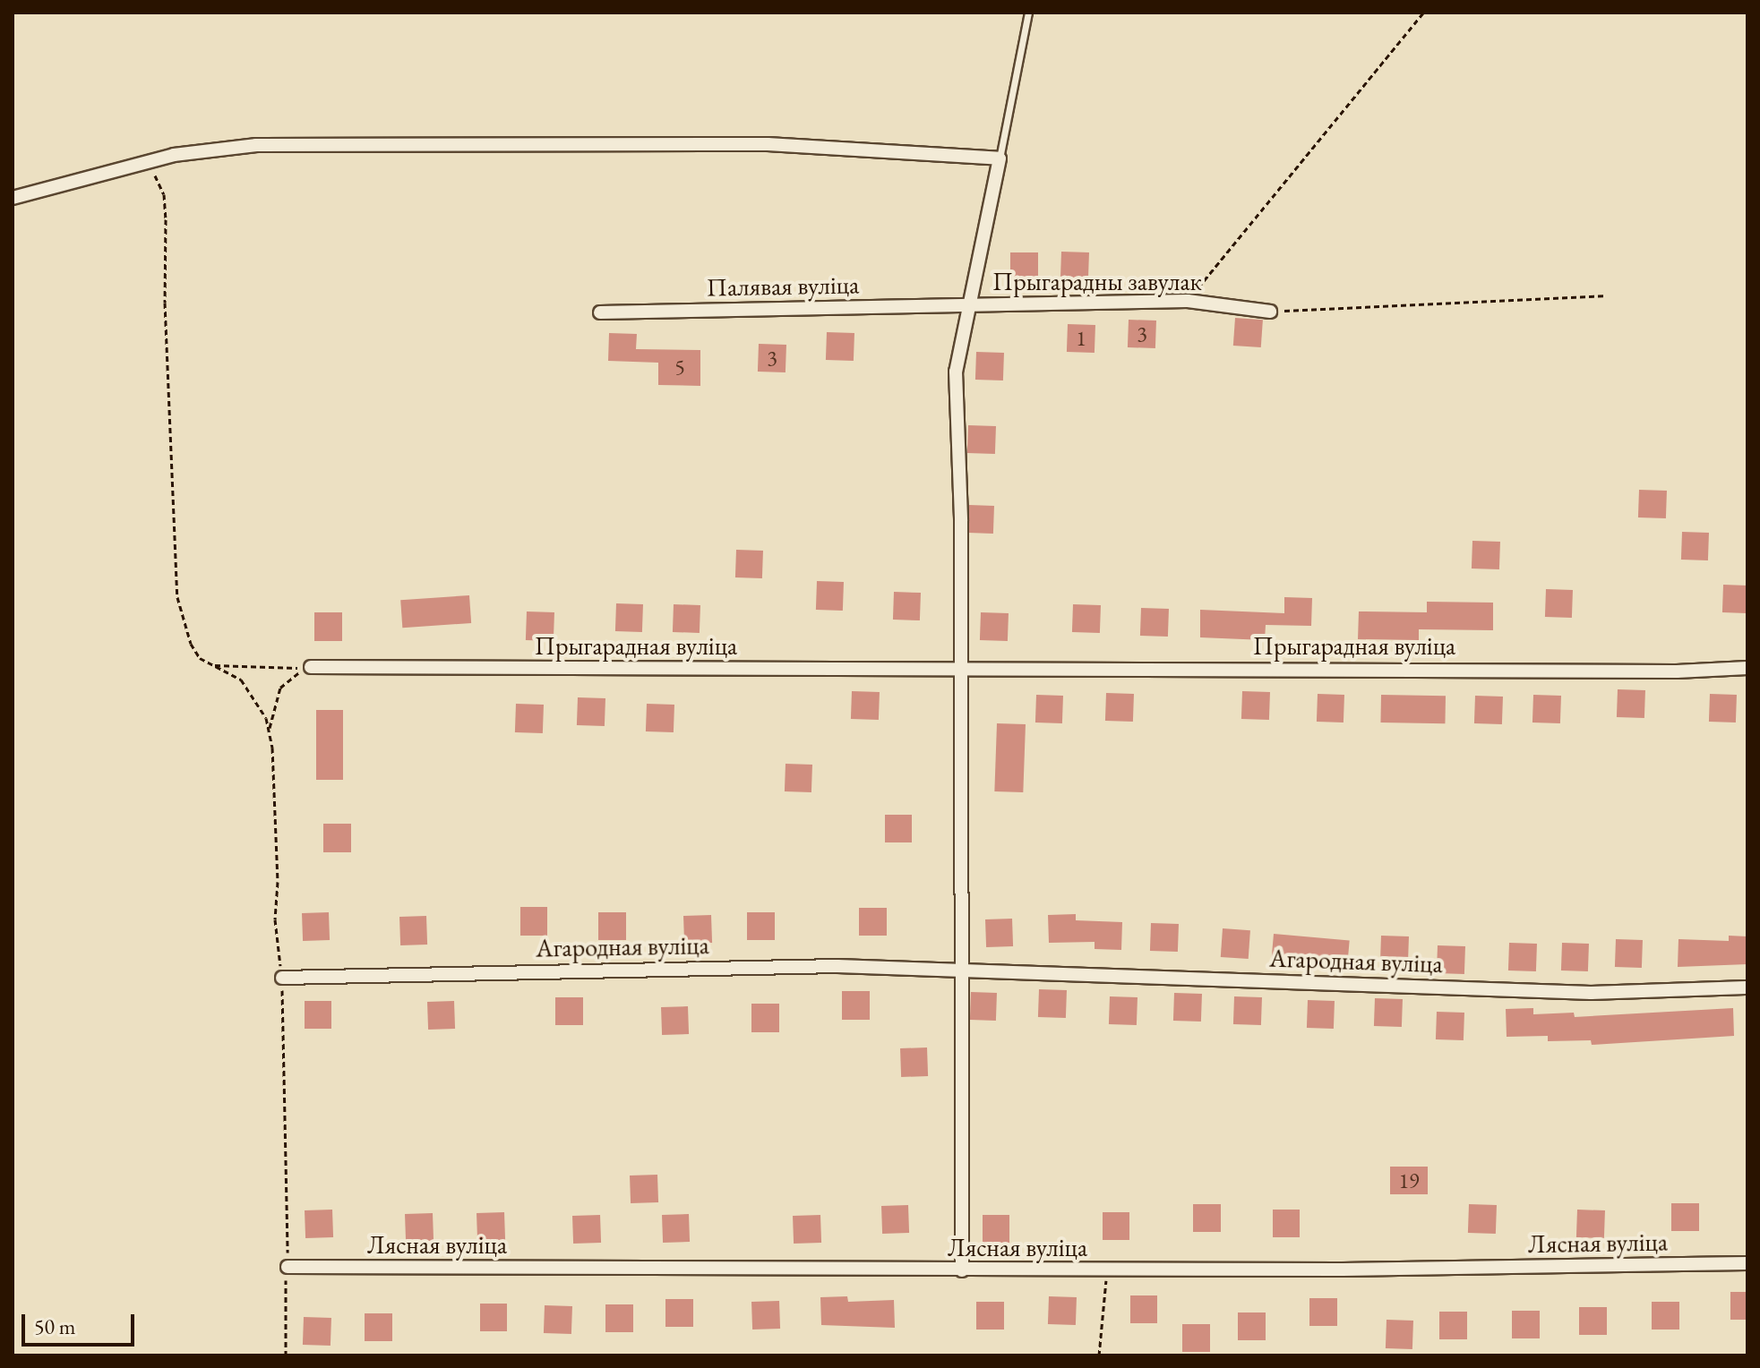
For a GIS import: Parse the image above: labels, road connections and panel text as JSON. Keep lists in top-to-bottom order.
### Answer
{
  "streets": {
    "street": [
      "Прыгарадны завулак",
      "Палявая вуліца",
      "Прыгарадная вуліца",
      "Агародная вуліца",
      "Лясная вуліца"
    ]
  },
  "crossings": [
    ["Прыгарадны завулак", "Палявая вуліца"]
  ],
  "house_numbers": [
    "3",
    "1",
    "3",
    "5",
    "19"
  ],
  "scale_bar": "50 m"
}
